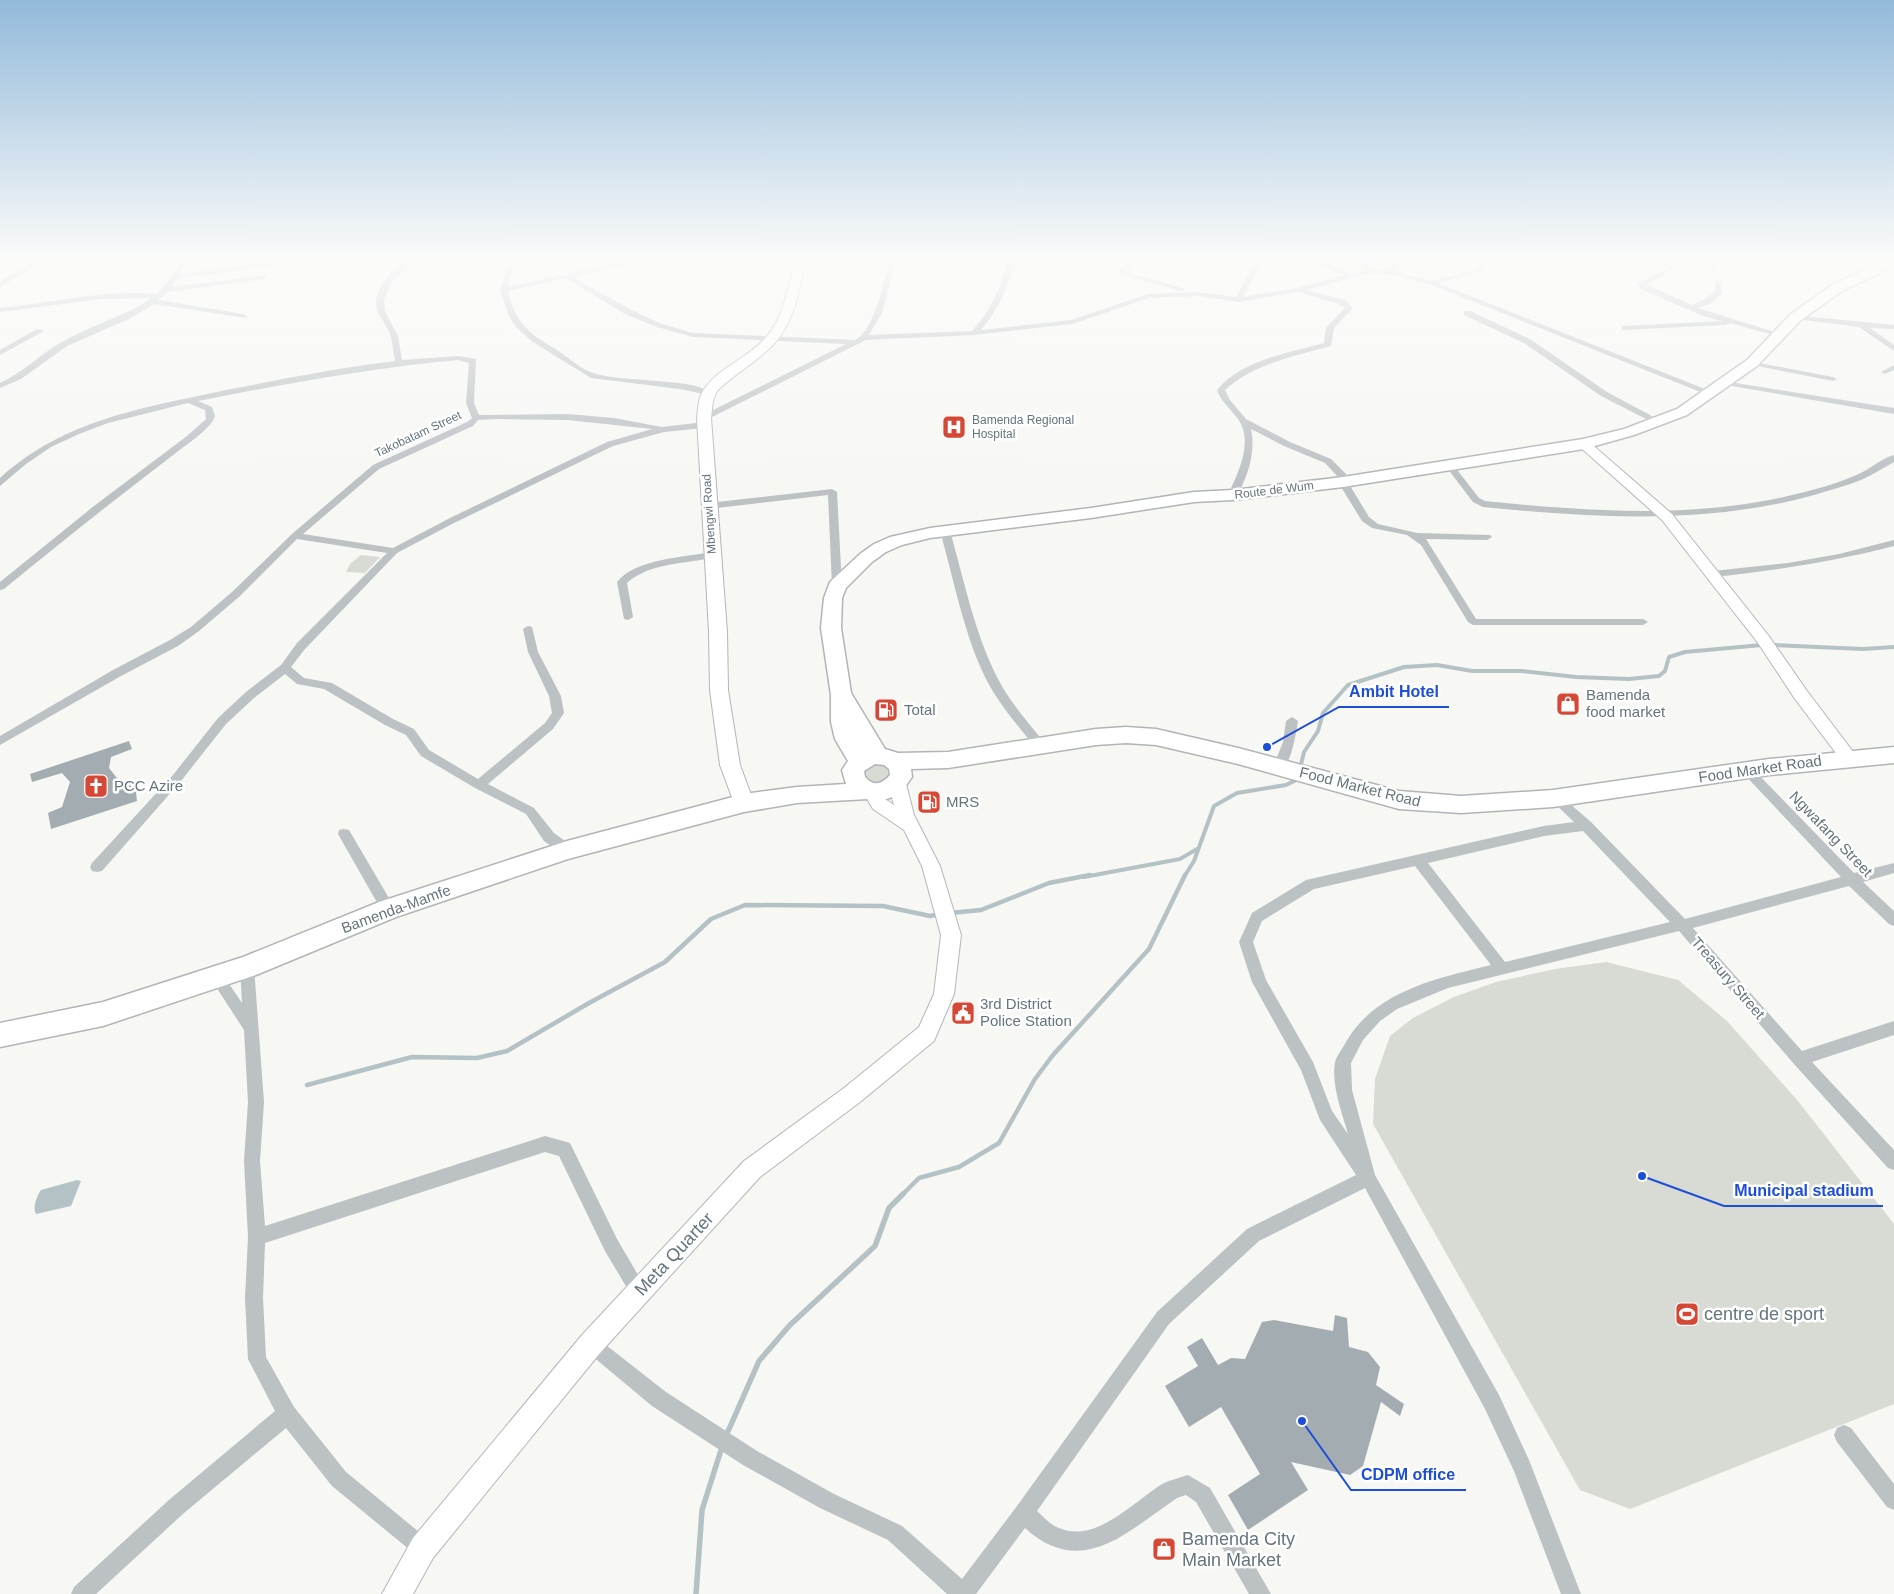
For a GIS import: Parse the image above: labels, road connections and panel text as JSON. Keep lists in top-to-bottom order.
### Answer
{
  "streets": {
    "highway": ["Route de Wum", "Food Market Road", "Bamenda-Mamfe"],
    "main road": ["Mbengwi Road", "Meta Quarter"],
    "street": ["Takobatam Street", "Ngwafang Street", "Treasury Street"]
  },
  "crossings": [
    ["Mbengwi Road", "Bamenda-Mamfe"],
    ["Food Market Road", "Ngwafang Street"],
    ["Food Market Road", "Bamenda-Mamfe"],
    ["Food Market Road", "Treasury Street"],
    ["Food Market Road", "Meta Quarter"]
  ],
  "places": {
    "hospital": ["Bamenda Regional Hospital"],
    "shop": ["Bamenda food market", "Bamenda City Main Market"],
    "fuel station": ["Total", "MRS"],
    "other": ["Ambit Hotel", "Municipal stadium", "CDPM office"],
    "church": ["PCC Azire"],
    "public building": ["3rd District Police Station"],
    "sports": ["centre de sport"]
  }
}
